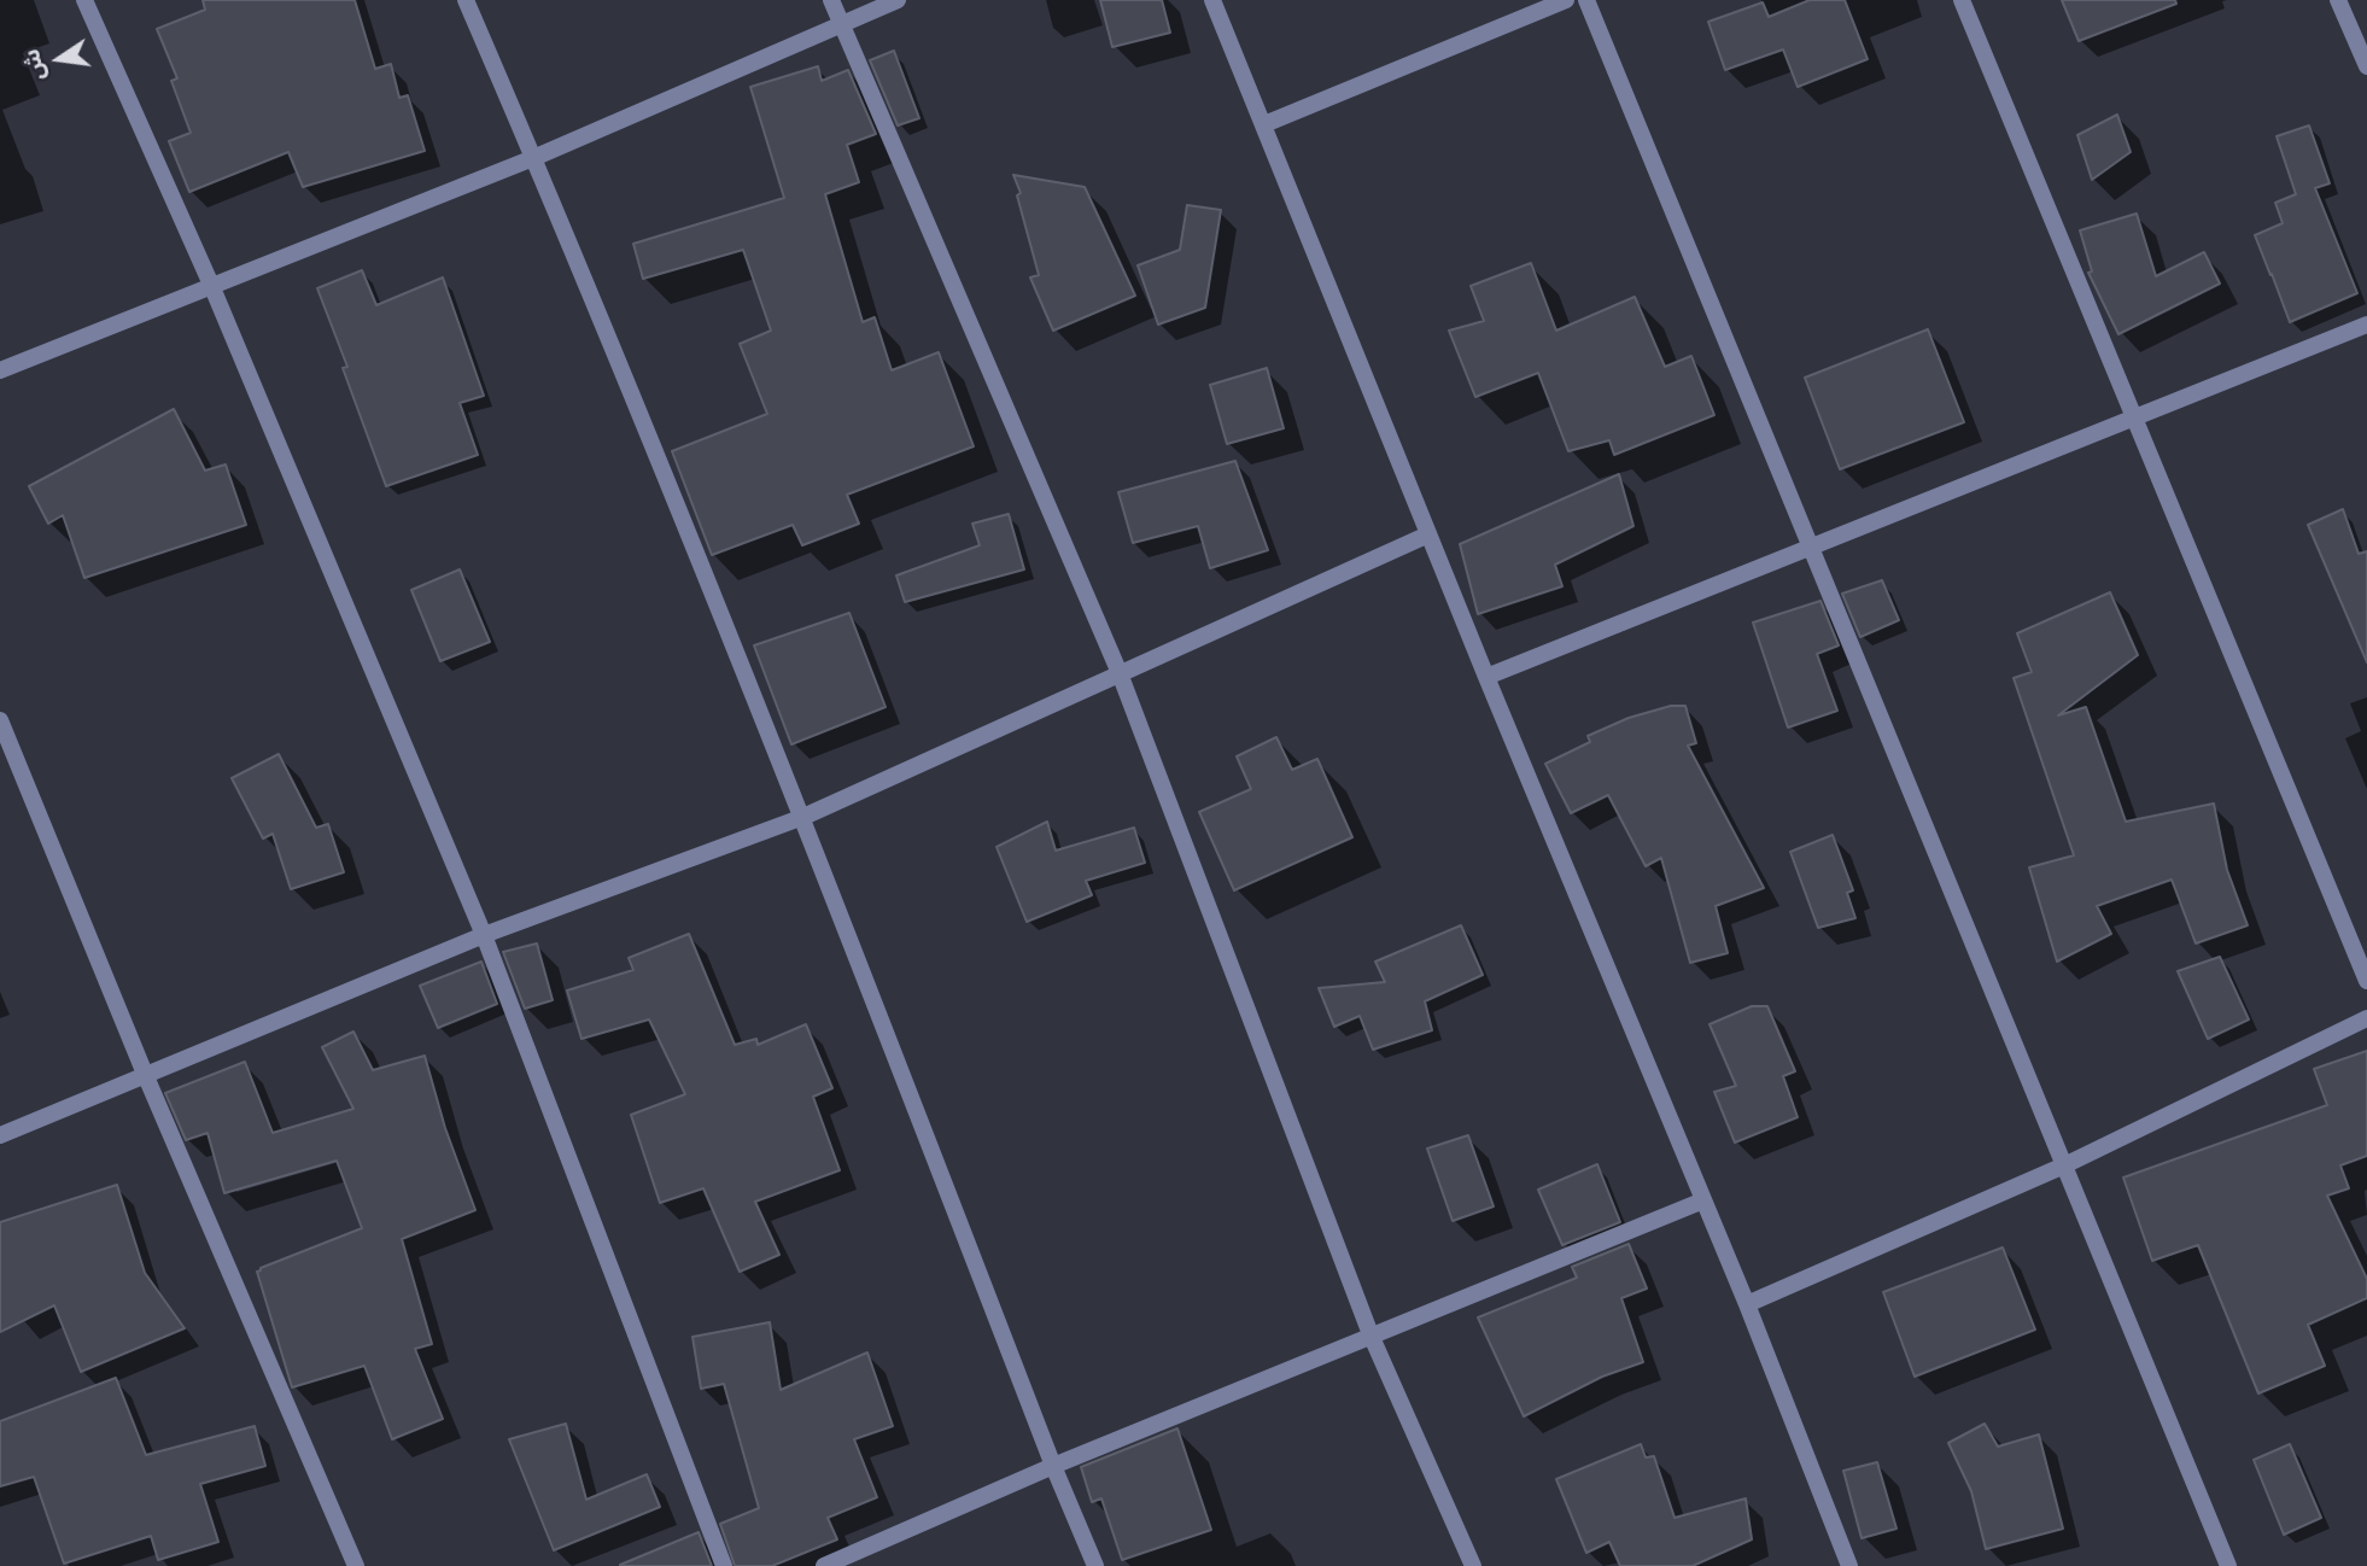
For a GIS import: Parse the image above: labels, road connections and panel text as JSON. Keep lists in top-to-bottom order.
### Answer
{
  "north": "left"
}
